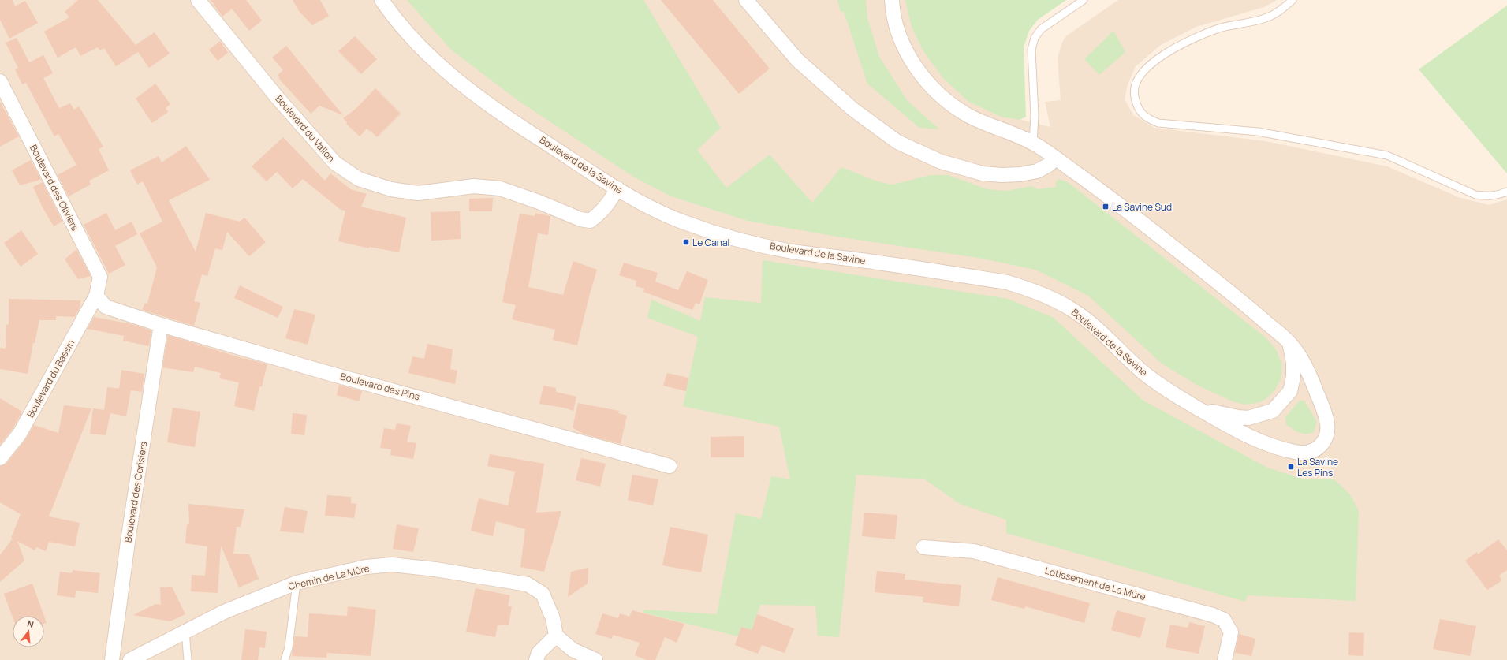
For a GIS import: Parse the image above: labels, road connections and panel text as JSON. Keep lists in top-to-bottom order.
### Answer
{
  "streets": {
    "street": [
      "Boulevard du Vallon",
      "Boulevard de la Savine",
      "Boulevard des Oliviers",
      "Boulevard du Bassin",
      "Boulevard des Pins",
      "Boulevard des Cerisiers",
      "Chemin de La Mûre",
      "Lotissement de La Mûre"
    ]
  },
  "crossings": [
    ["Boulevard du Vallon", "Boulevard de la Savine"],
    ["Boulevard des Oliviers", "Boulevard du Bassin"],
    ["Boulevard des Oliviers", "Boulevard des Pins"],
    ["Boulevard du Bassin", "Boulevard des Pins"],
    ["Boulevard des Pins", "Boulevard des Cerisiers"]
  ],
  "places": {
    "transit": ["La Savine Sud", "Le Canal", "La Savine Les Pins"]
  },
  "north": "top"
}
